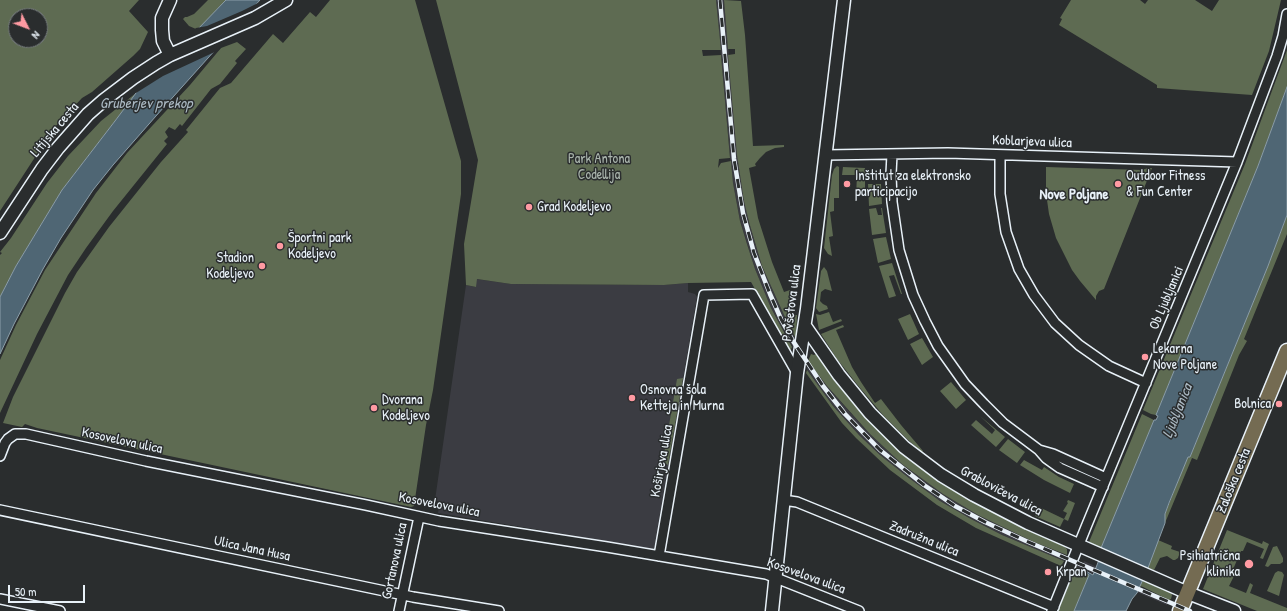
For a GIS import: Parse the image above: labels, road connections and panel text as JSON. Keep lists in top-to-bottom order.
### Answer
{
  "streets": {
    "main road": ["Zaloška cesta"],
    "street": [
      "Litijska cesta",
      "Koblarjeva ulica",
      "Ob Ljubljanici",
      "Povšetova ulica",
      "Kosovelova ulica",
      "Koširjeva ulica",
      "Grablovičeva ulica",
      "Zadružna ulica",
      "Ulica Jana Husa",
      "Gortanova ulica"
    ]
  },
  "crossings": [
    ["Koblarjeva ulica", "Ob Ljubljanici"],
    ["Koblarjeva ulica", "Povšetova ulica"],
    ["Ob Ljubljanici", "Grablovičeva ulica"],
    ["Ob Ljubljanici", "Zadružna ulica"],
    ["Povšetova ulica", "Kosovelova ulica"],
    ["Povšetova ulica", "Koširjeva ulica"],
    ["Povšetova ulica", "Grablovičeva ulica"],
    ["Povšetova ulica", "Zadružna ulica"],
    ["Kosovelova ulica", "Koširjeva ulica"],
    ["Kosovelova ulica", "Gortanova ulica"],
    ["Zaloška cesta", "Grablovičeva ulica"],
    ["Ulica Jana Husa", "Gortanova ulica"]
  ],
  "districts": ["Nove Poljane"],
  "water": ["Gruberjev prekop", "Ljubljanica"],
  "parks": ["Park Antona Codellija"],
  "places": [
    "Inštitut za elektronsko participacijo",
    "Outdoor Fitness & Fun Center",
    "Grad Kodeljevo",
    "Športni park Kodeljevo",
    "Stadion Kodeljevo",
    "Lekarna Nove Poljane",
    "Osnovna šola Ketteja in Murna",
    "Bolnica",
    "Dvorana Kodeljevo",
    "Psihiatrična klinika",
    "Krpan"
  ],
  "scale_bar": "50 m",
  "north": "bottom right"
}
